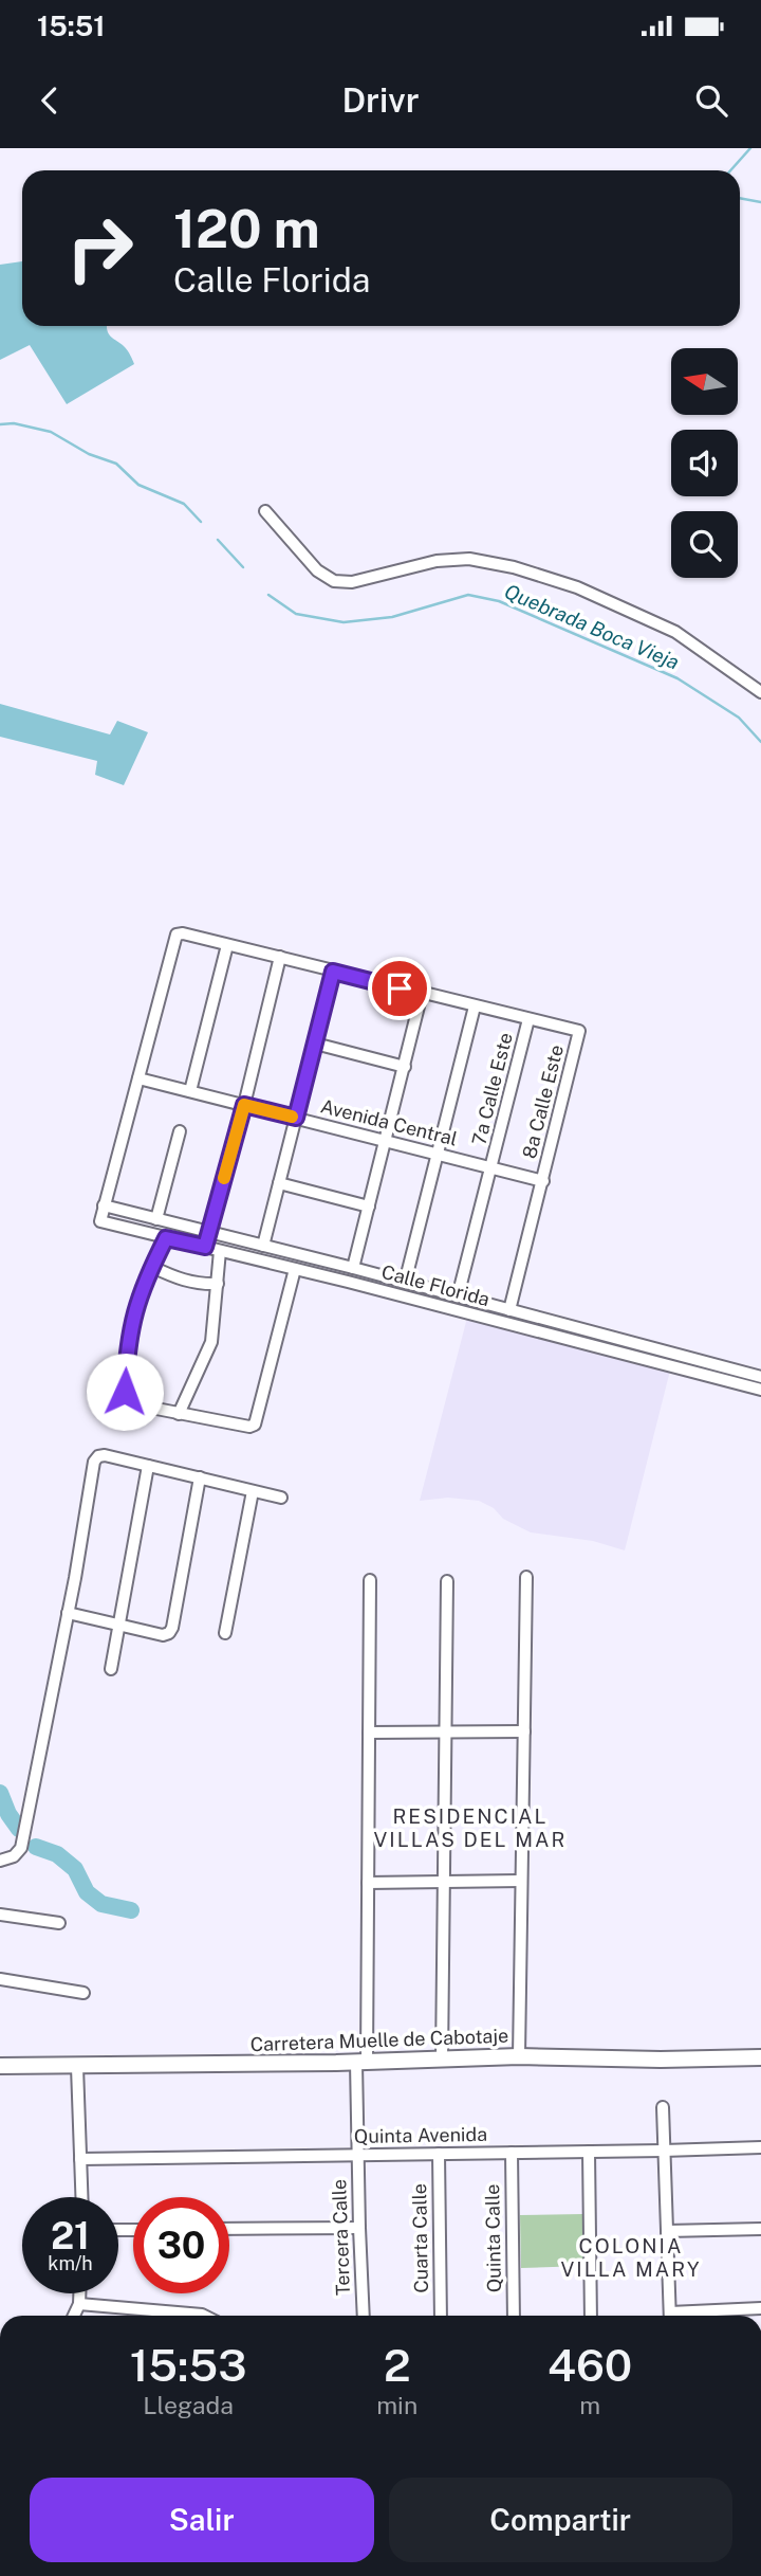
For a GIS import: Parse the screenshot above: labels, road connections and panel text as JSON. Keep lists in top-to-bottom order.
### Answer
{
  "streets": {
    "main road": ["Carretera Muelle de Cabotaje"],
    "street": [
      "7a Calle Este",
      "8a Calle Este",
      "Avenida Central",
      "Calle Florida",
      "Quinta Avenida",
      "Tercera Calle",
      "Cuarta Calle",
      "Quinta Calle"
    ]
  },
  "crossings": [
    ["7a Calle Este", "8a Calle Este"],
    ["7a Calle Este", "Avenida Central"],
    ["7a Calle Este", "Calle Florida"],
    ["8a Calle Este", "Avenida Central"],
    ["8a Calle Este", "Calle Florida"],
    ["Carretera Muelle de Cabotaje", "Tercera Calle"],
    ["Quinta Avenida", "Tercera Calle"],
    ["Quinta Avenida", "Cuarta Calle"],
    ["Quinta Avenida", "Quinta Calle"]
  ],
  "districts": ["RESIDENCIAL VILLAS DEL MAR", "COLONIA VILLA MARY"],
  "water": ["Quebrada Boca Vieja"],
  "north": "left",
  "page": {
    "status": "15:51",
    "header": "Drivr",
    "turn": ["120 m", "Calle Florida"],
    "speed": "21 km/h",
    "limit": "30",
    "eta": [
      "15:53",
      "Llegada",
      "2",
      "min",
      "460",
      "m"
    ],
    "buttons": ["Salir", "Compartir"]
  }
}
